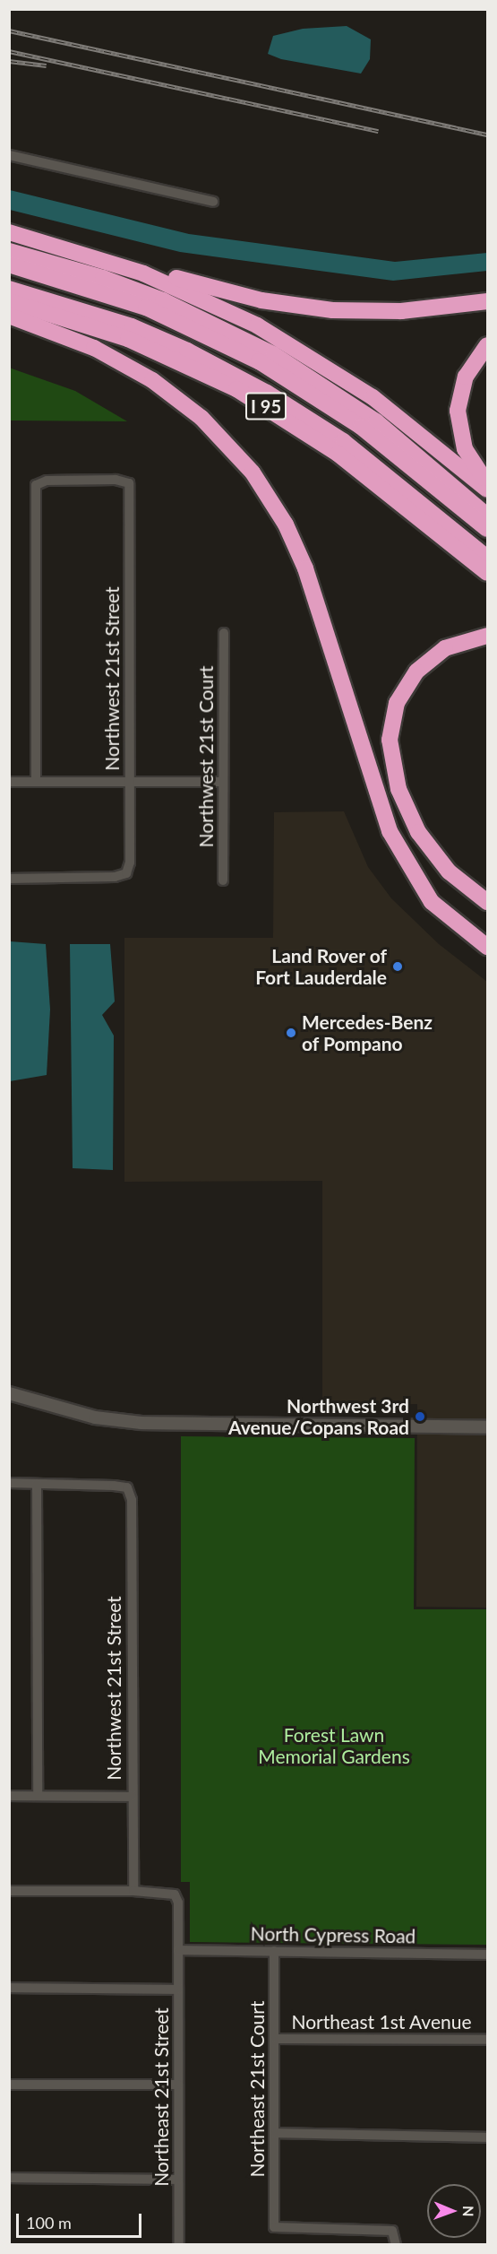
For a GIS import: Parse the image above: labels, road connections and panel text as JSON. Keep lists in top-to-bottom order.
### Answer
{
  "streets": {
    "highway": ["I 95"],
    "street": [
      "Northwest 21st Street",
      "Northwest 21st Court",
      "North Cypress Road",
      "Northeast 1st Avenue",
      "Northeast 21st Court",
      "Northeast 21st Street"
    ]
  },
  "crossings": [
    ["North Cypress Road", "Northeast 21st Court"],
    ["North Cypress Road", "Northeast 21st Street"],
    ["Northeast 1st Avenue", "Northeast 21st Court"]
  ],
  "parks": ["Forest Lawn Memorial Gardens"],
  "places": ["Land Rover of Fort Lauderdale", "Mercedes-Benz of Pompano", "Northwest 3rd Avenue/Copans Road"],
  "scale_bar": "100 m",
  "north": "right"
}
